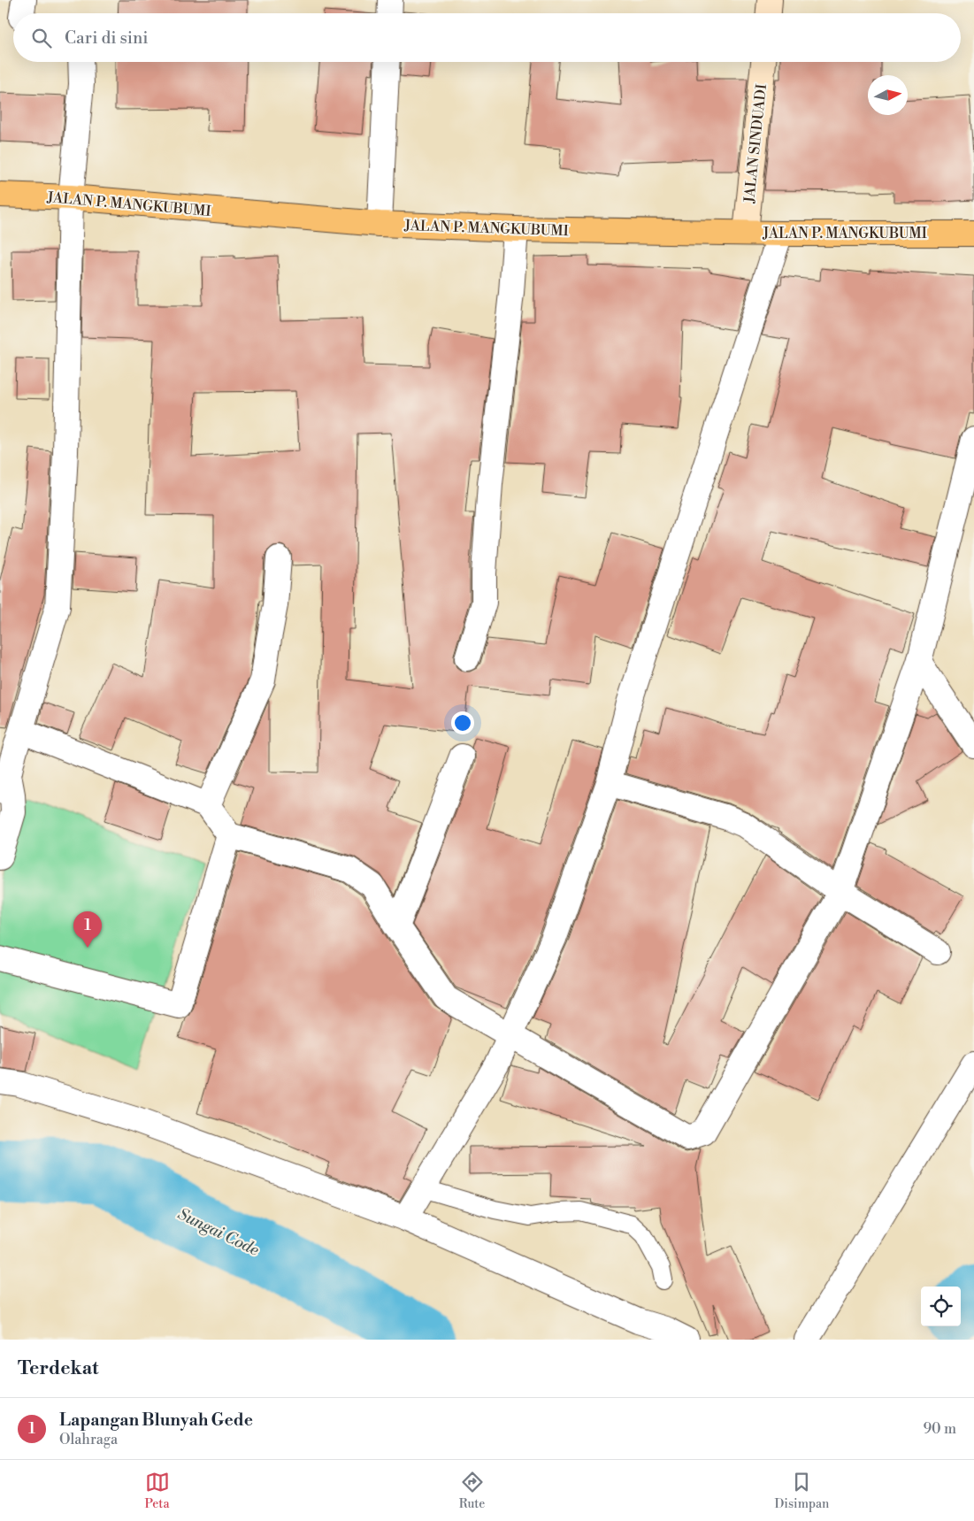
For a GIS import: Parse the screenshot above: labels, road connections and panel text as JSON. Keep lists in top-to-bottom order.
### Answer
{
  "streets": {
    "main road": ["JALAN P. MANGKUBUMI"],
    "street": ["JALAN SINDUADI"]
  },
  "crossings": [
    ["JALAN SINDUADI", "JALAN P. MANGKUBUMI"]
  ],
  "water": ["Sungai Code"],
  "north": "right",
  "page": {
    "search": "Cari di sini",
    "pins": "1",
    "heading": "Terdekat",
    "list": [
      {
        "mark": "1",
        "name": "Lapangan Blunyah Gede",
        "note": "Olahraga",
        "value": "90 m"
      }
    ],
    "nav": ["Peta", "Rute", "Disimpan"]
  }
}
